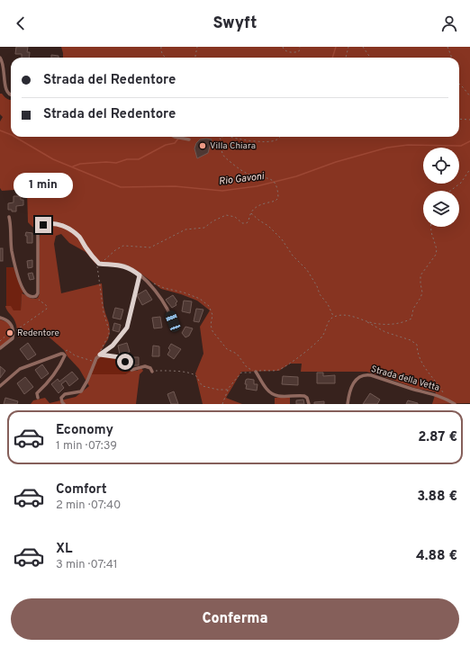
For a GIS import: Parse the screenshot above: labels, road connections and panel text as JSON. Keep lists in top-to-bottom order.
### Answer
{
  "streets": {
    "street": ["Strada della Vetta"]
  },
  "water": ["Rio Gavoni"],
  "places": ["Villa Chiara", "Redentore"],
  "page": {
    "header": "Swyft",
    "banner": ["Strada del Redentore", "Strada del Redentore"],
    "bubble": "1 min",
    "list": [
      {
        "name": "Economy",
        "note": "1 min · 07:39",
        "value": "2.87 €"
      },
      {
        "name": "Comfort",
        "note": "2 min · 07:40",
        "value": "3.88 €"
      },
      {
        "name": "XL",
        "note": "3 min · 07:41",
        "value": "4.88 €"
      }
    ],
    "buttons": "Conferma"
  }
}
